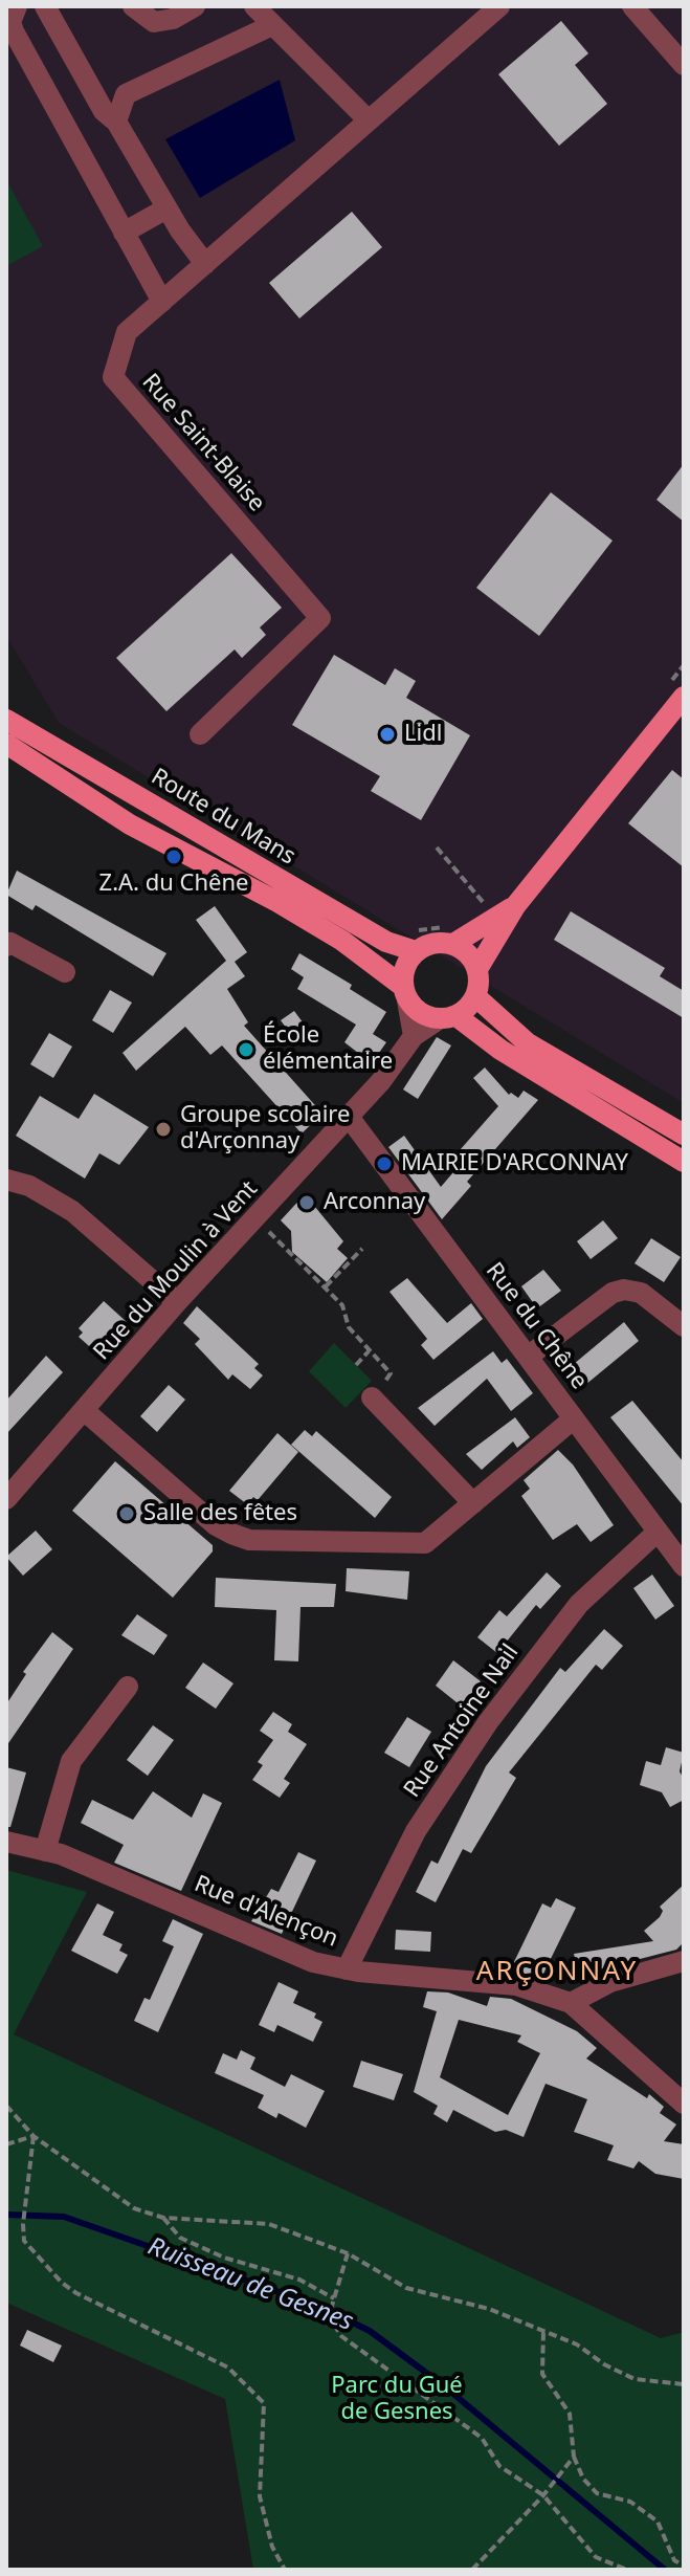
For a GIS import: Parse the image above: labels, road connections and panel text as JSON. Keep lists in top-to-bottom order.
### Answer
{
  "streets": {
    "main road": ["Route du Mans"],
    "street": [
      "Rue Saint-Blaise",
      "Rue du Moulin à Vent",
      "Rue du Chêne",
      "Rue Antoine Nail",
      "Rue d'Alençon"
    ]
  },
  "crossings": [
    ["Route du Mans", "Rue du Moulin à Vent"],
    ["Rue du Moulin à Vent", "Rue du Chêne"],
    ["Rue du Chêne", "Rue Antoine Nail"],
    ["Rue Antoine Nail", "Rue d'Alençon"]
  ],
  "districts": ["ARÇONNAY"],
  "water": ["Ruisseau de Gesnes"],
  "parks": ["Parc du Gué de Gesnes"],
  "places": [
    "Lidl",
    "Z.A. du Chêne",
    "École élémentaire",
    "Groupe scolaire d'Arçonnay",
    "MAIRIE D'ARCONNAY",
    "Arconnay",
    "Salle des fêtes"
  ]
}
